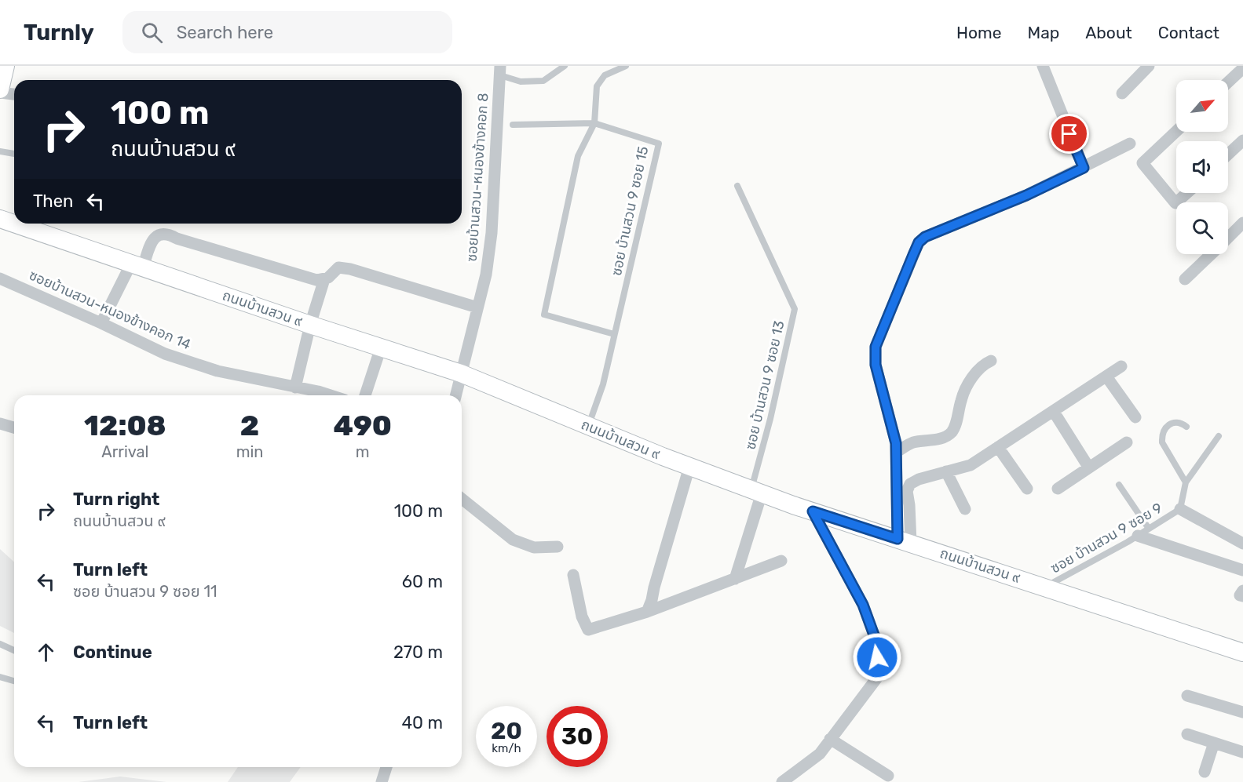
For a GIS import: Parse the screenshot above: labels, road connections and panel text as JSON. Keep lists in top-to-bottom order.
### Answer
{
  "streets": {
    "street": ["ซอยบ้านสวน-หนองข้างคอก 8", "ถนนบ้านสวน ๙", "ซอยบ้านสวน-หนองข้างคอก 14"],
    "lane": ["ซอย บ้านสวน 9 ซอย 15", "ซอย บ้านสวน 9 ซอย 13", "ซอย บ้านสวน 9 ซอย 9"]
  },
  "crossings": [
    ["ซอยบ้านสวน-หนองข้างคอก 8", "ถนนบ้านสวน ๙"],
    ["ซอย บ้านสวน 9 ซอย 15", "ถนนบ้านสวน ๙"],
    ["ถนนบ้านสวน ๙", "ซอย บ้านสวน 9 ซอย 13"],
    ["ถนนบ้านสวน ๙", "ซอย บ้านสวน 9 ซอย 9"]
  ],
  "north": "top right",
  "page": {
    "header": "Turnly",
    "search": "Search here",
    "nav": [
      "Home",
      "Map",
      "About",
      "Contact"
    ],
    "turn": ["100 m", "ถนนบ้านสวน ๙"],
    "then": "Then",
    "eta": [
      "12:08",
      "Arrival",
      "2",
      "min",
      "490",
      "m"
    ],
    "list": [
      {
        "name": "Turn right",
        "note": "ถนนบ้านสวน ๙",
        "value": "100 m"
      },
      {
        "name": "Turn left",
        "note": "ซอย บ้านสวน 9 ซอย 11",
        "value": "60 m"
      },
      {
        "name": "Continue",
        "value": "270 m"
      },
      {
        "name": "Turn left",
        "value": "40 m"
      }
    ],
    "speed": "20 km/h",
    "limit": "30"
  }
}
